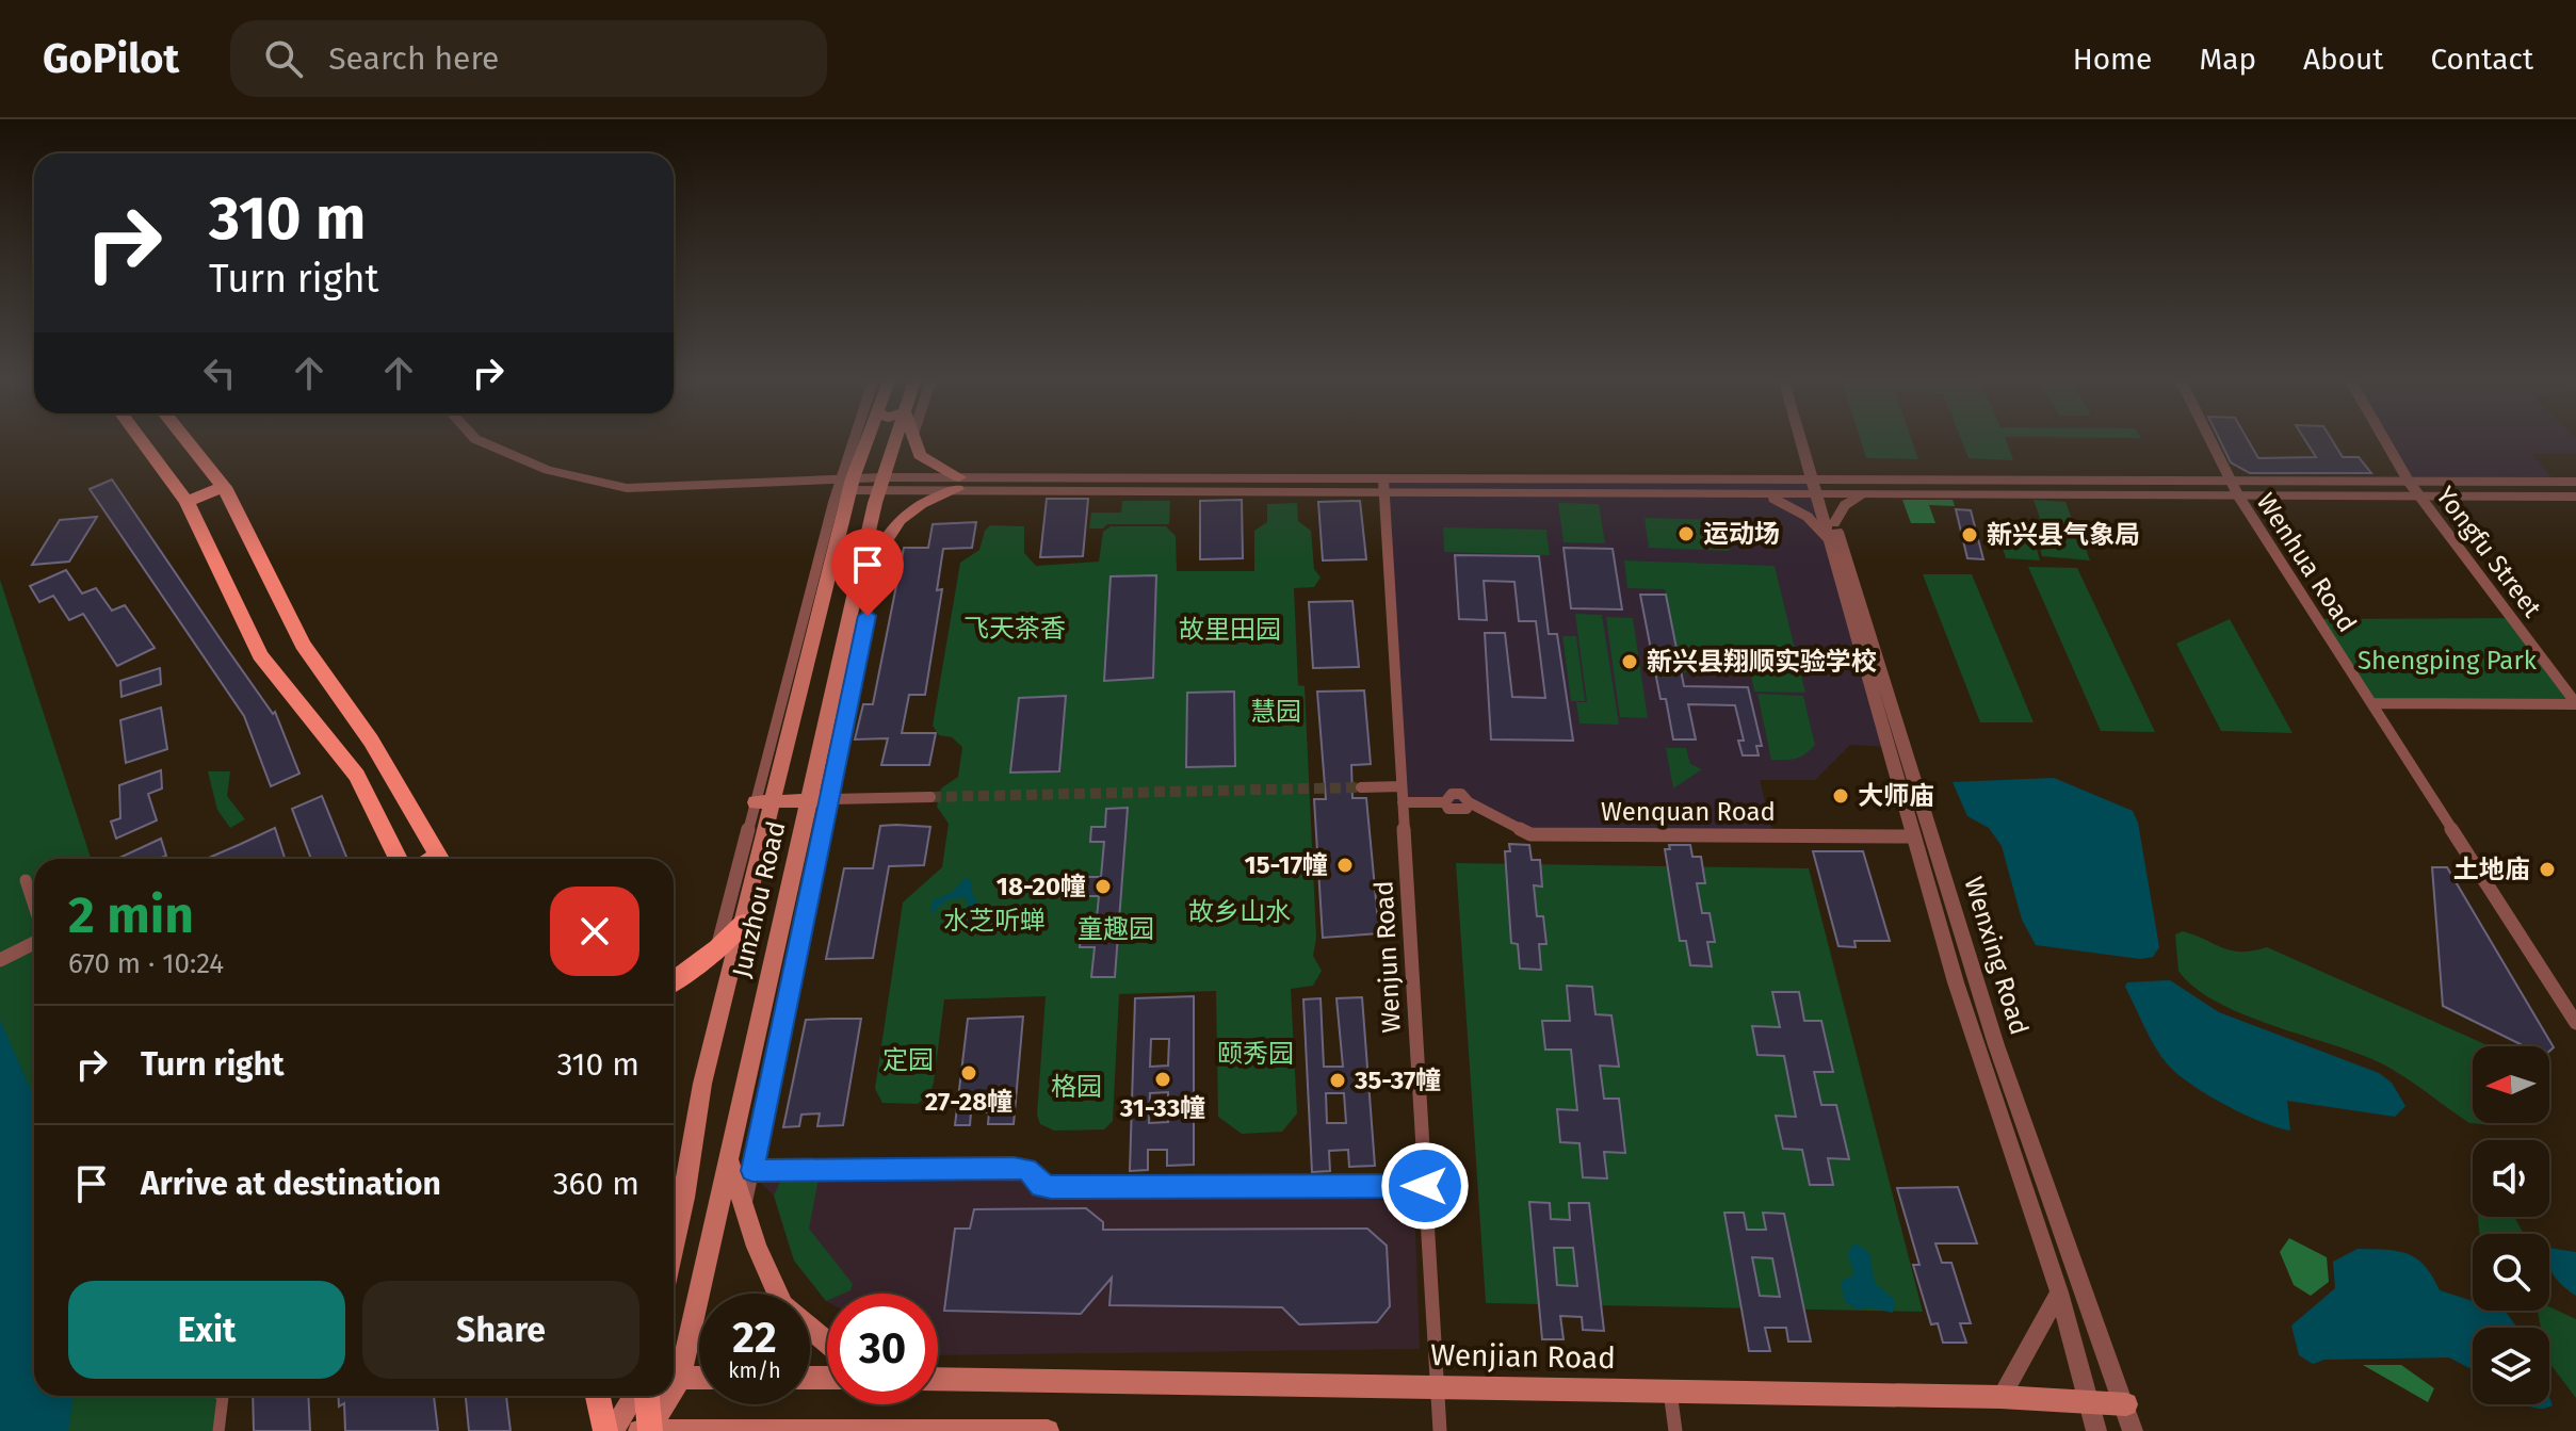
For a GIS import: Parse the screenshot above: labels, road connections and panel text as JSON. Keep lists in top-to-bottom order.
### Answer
{
  "streets": {
    "main road": ["Junzhou Road", "Wenjian Road"],
    "street": [
      "Yongfu Street",
      "Wenhua Road",
      "Wenquan Road",
      "Wenxing Road",
      "Wenjun Road"
    ]
  },
  "crossings": [
    ["Wenquan Road", "Wenxing Road"],
    ["Wenquan Road", "Wenjun Road"],
    ["Wenxing Road", "Wenjian Road"],
    ["Wenjun Road", "Wenjian Road"]
  ],
  "parks": [
    "飞天茶香",
    "故里田园",
    "Shengping Park",
    "慧园",
    "故乡山水",
    "水芝听蝉",
    "童趣园",
    "颐秀园",
    "定园",
    "格园"
  ],
  "places": [
    "运动场",
    "新兴县气象局",
    "新兴县翔顺实验学校",
    "大师庙",
    "15-17幢",
    "土地庙",
    "18-20幢",
    "27-28幢",
    "31-33幢",
    "35-37幢"
  ],
  "north": "left",
  "page": {
    "header": "GoPilot",
    "search": "Search here",
    "nav": [
      "Home",
      "Map",
      "About",
      "Contact"
    ],
    "turn": ["310 m", "Turn right"],
    "heading": ["2 min", "670 m · 10:24"],
    "list": [
      {
        "name": "Turn right",
        "value": "310 m"
      },
      {
        "name": "Arrive at destination",
        "value": "360 m"
      }
    ],
    "buttons": ["Exit", "Share"],
    "speed": "22 km/h",
    "limit": "30"
  }
}
